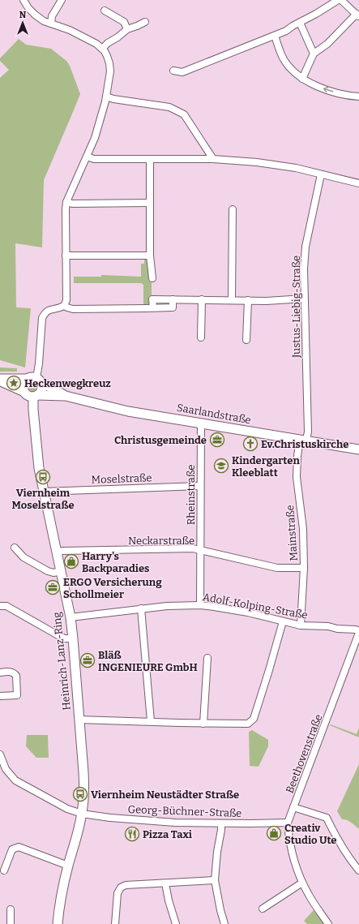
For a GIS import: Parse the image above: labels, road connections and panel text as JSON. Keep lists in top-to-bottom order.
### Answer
{
  "streets": {
    "street": [
      "Justus-Liebig-Straße",
      "Saarlandstraße",
      "Moselstraße",
      "Rheinstraße",
      "Mainstraße",
      "Neckarstraße",
      "Adolf-Kolping-Straße",
      "Heinrich-Lanz-Ring",
      "Beethovenstraße",
      "Georg-Büchner-Straße"
    ]
  },
  "crossings": [
    ["Justus-Liebig-Straße", "Saarlandstraße"],
    ["Justus-Liebig-Straße", "Mainstraße"],
    ["Saarlandstraße", "Rheinstraße"],
    ["Saarlandstraße", "Mainstraße"],
    ["Saarlandstraße", "Heinrich-Lanz-Ring"],
    ["Moselstraße", "Rheinstraße"],
    ["Moselstraße", "Heinrich-Lanz-Ring"],
    ["Rheinstraße", "Neckarstraße"],
    ["Rheinstraße", "Adolf-Kolping-Straße"],
    ["Mainstraße", "Neckarstraße"],
    ["Mainstraße", "Adolf-Kolping-Straße"],
    ["Neckarstraße", "Heinrich-Lanz-Ring"],
    ["Adolf-Kolping-Straße", "Heinrich-Lanz-Ring"],
    ["Adolf-Kolping-Straße", "Beethovenstraße"],
    ["Heinrich-Lanz-Ring", "Georg-Büchner-Straße"],
    ["Beethovenstraße", "Georg-Büchner-Straße"]
  ],
  "places": {
    "place": ["Heckenwegkreuz"],
    "office": ["Christusgemeinde", "ERGO Versicherung Schollmeier", "Bläß INGENIEURE GmbH"],
    "church": ["Ev.Christuskirche"],
    "school or university": ["Kindergarten Kleeblatt"],
    "bus stop": ["Viernheim Moselstraße", "Viernheim Neustädter Straße"],
    "shop": ["Harry's Backparadies", "Creativ Studio Ute"],
    "restaurant": ["Pizza Taxi"]
  },
  "north": "top"
}
